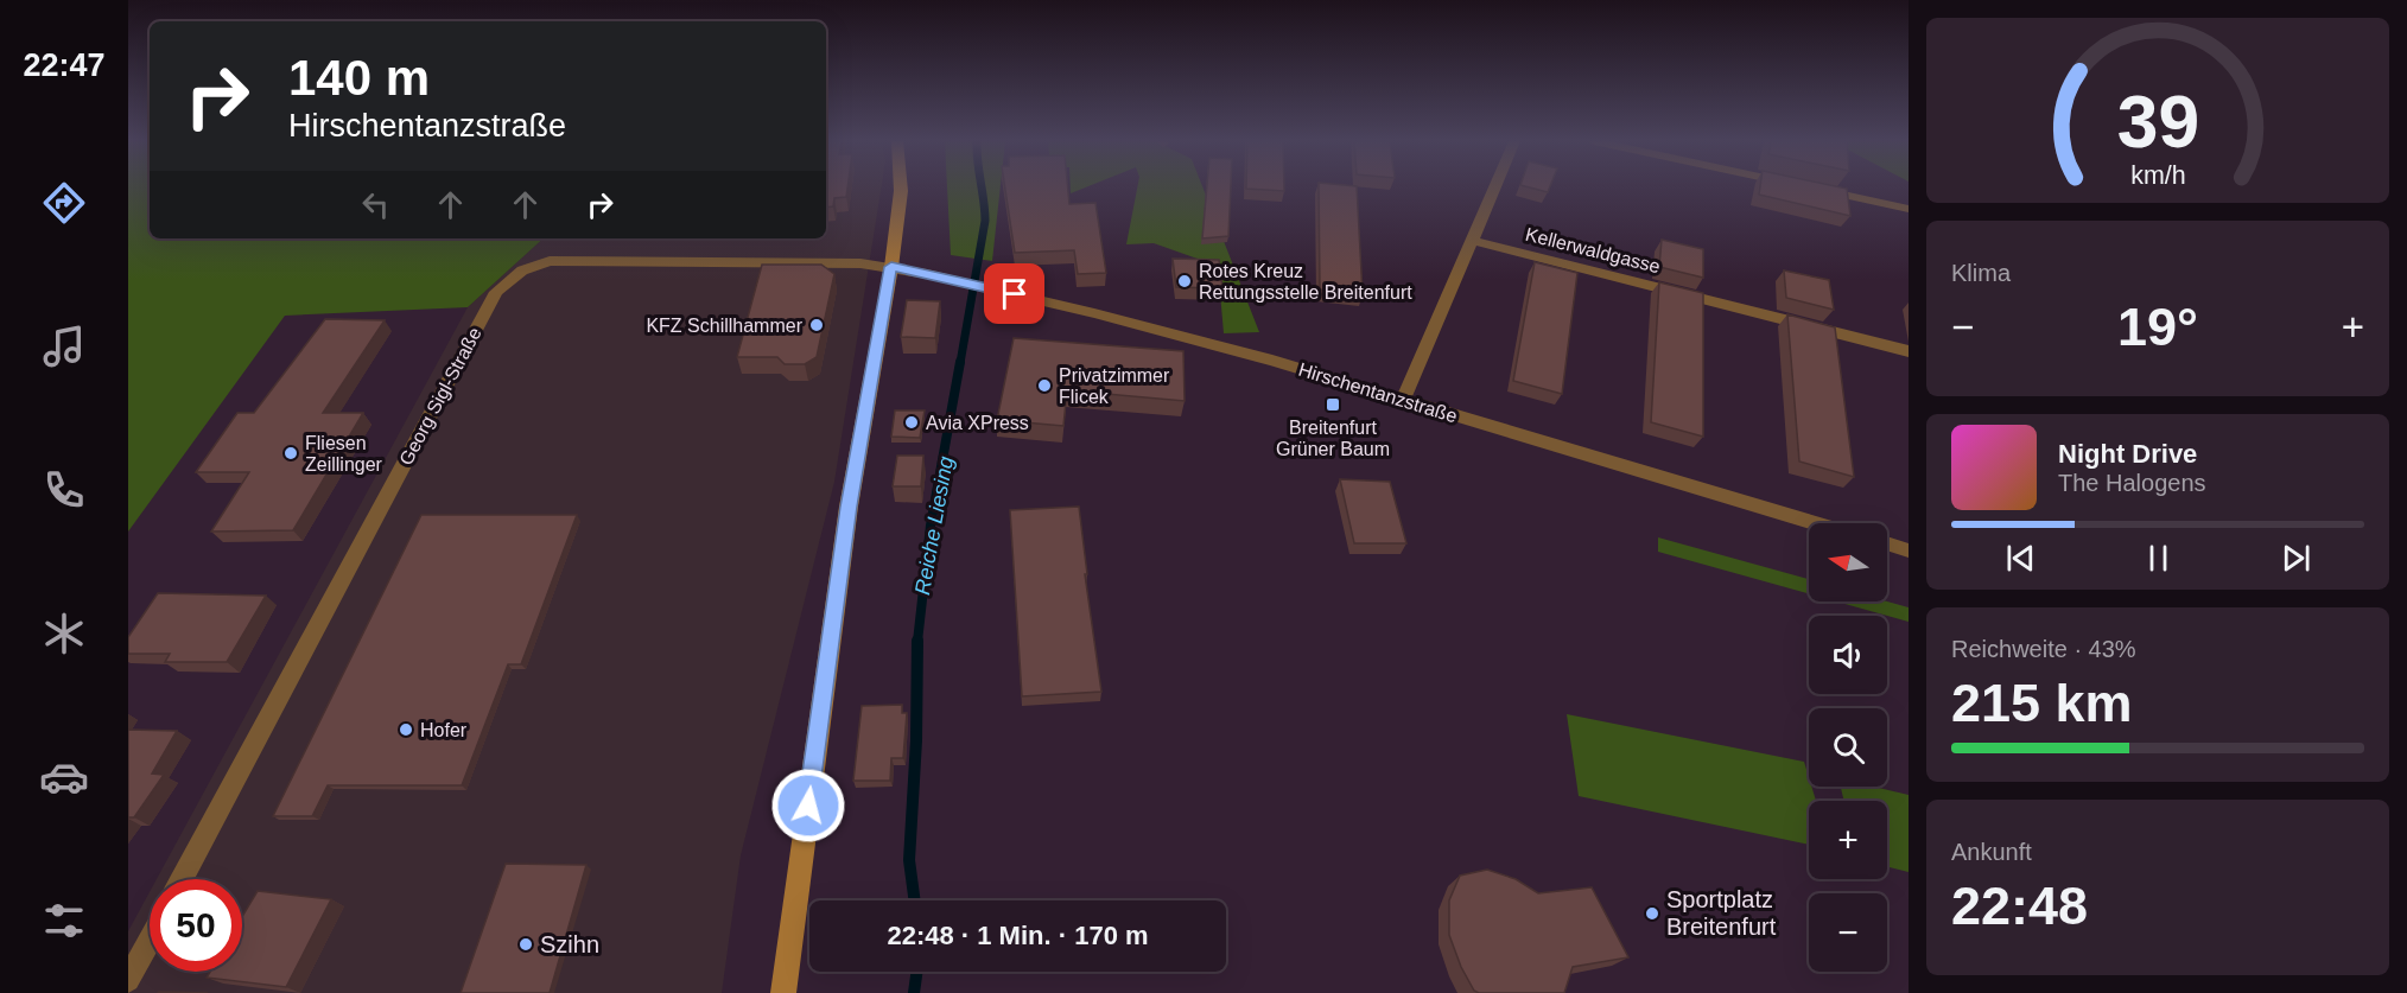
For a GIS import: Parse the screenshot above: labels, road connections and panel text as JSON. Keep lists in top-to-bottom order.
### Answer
{
  "streets": {
    "street": ["Kellerwaldgasse", "Hirschentanzstraße", "Georg Sigl-Straße"]
  },
  "crossings": [
    ["Hirschentanzstraße", "Georg Sigl-Straße"]
  ],
  "water": ["Reiche Liesing"],
  "places": {
    "other": [
      "Rotes Kreuz Rettungsstelle Breitenfurt",
      "KFZ Schillhammer",
      "Privatzimmer Flicek",
      "Avia XPress",
      "Fliesen Zeillinger",
      "Hofer",
      "Sportplatz Breitenfurt",
      "Szihn"
    ],
    "transit": ["Breitenfurt Grüner Baum"]
  },
  "north": "left",
  "page": {
    "tabs": "22:47",
    "turn": ["140 m", "Hirschentanzstraße"],
    "tile": [
      "Klima",
      ["Reichweite · 43%", "215 km"],
      ["Ankunft", "22:48"]
    ],
    "heat": ["−", "19°", "+"],
    "song": ["Night Drive", "The Halogens"],
    "map_buttons": ["+", "−"],
    "limit": "50",
    "trip": "22:48 · 1 Min. · 170 m",
    "gauge": ["39", "km/h"]
  }
}
